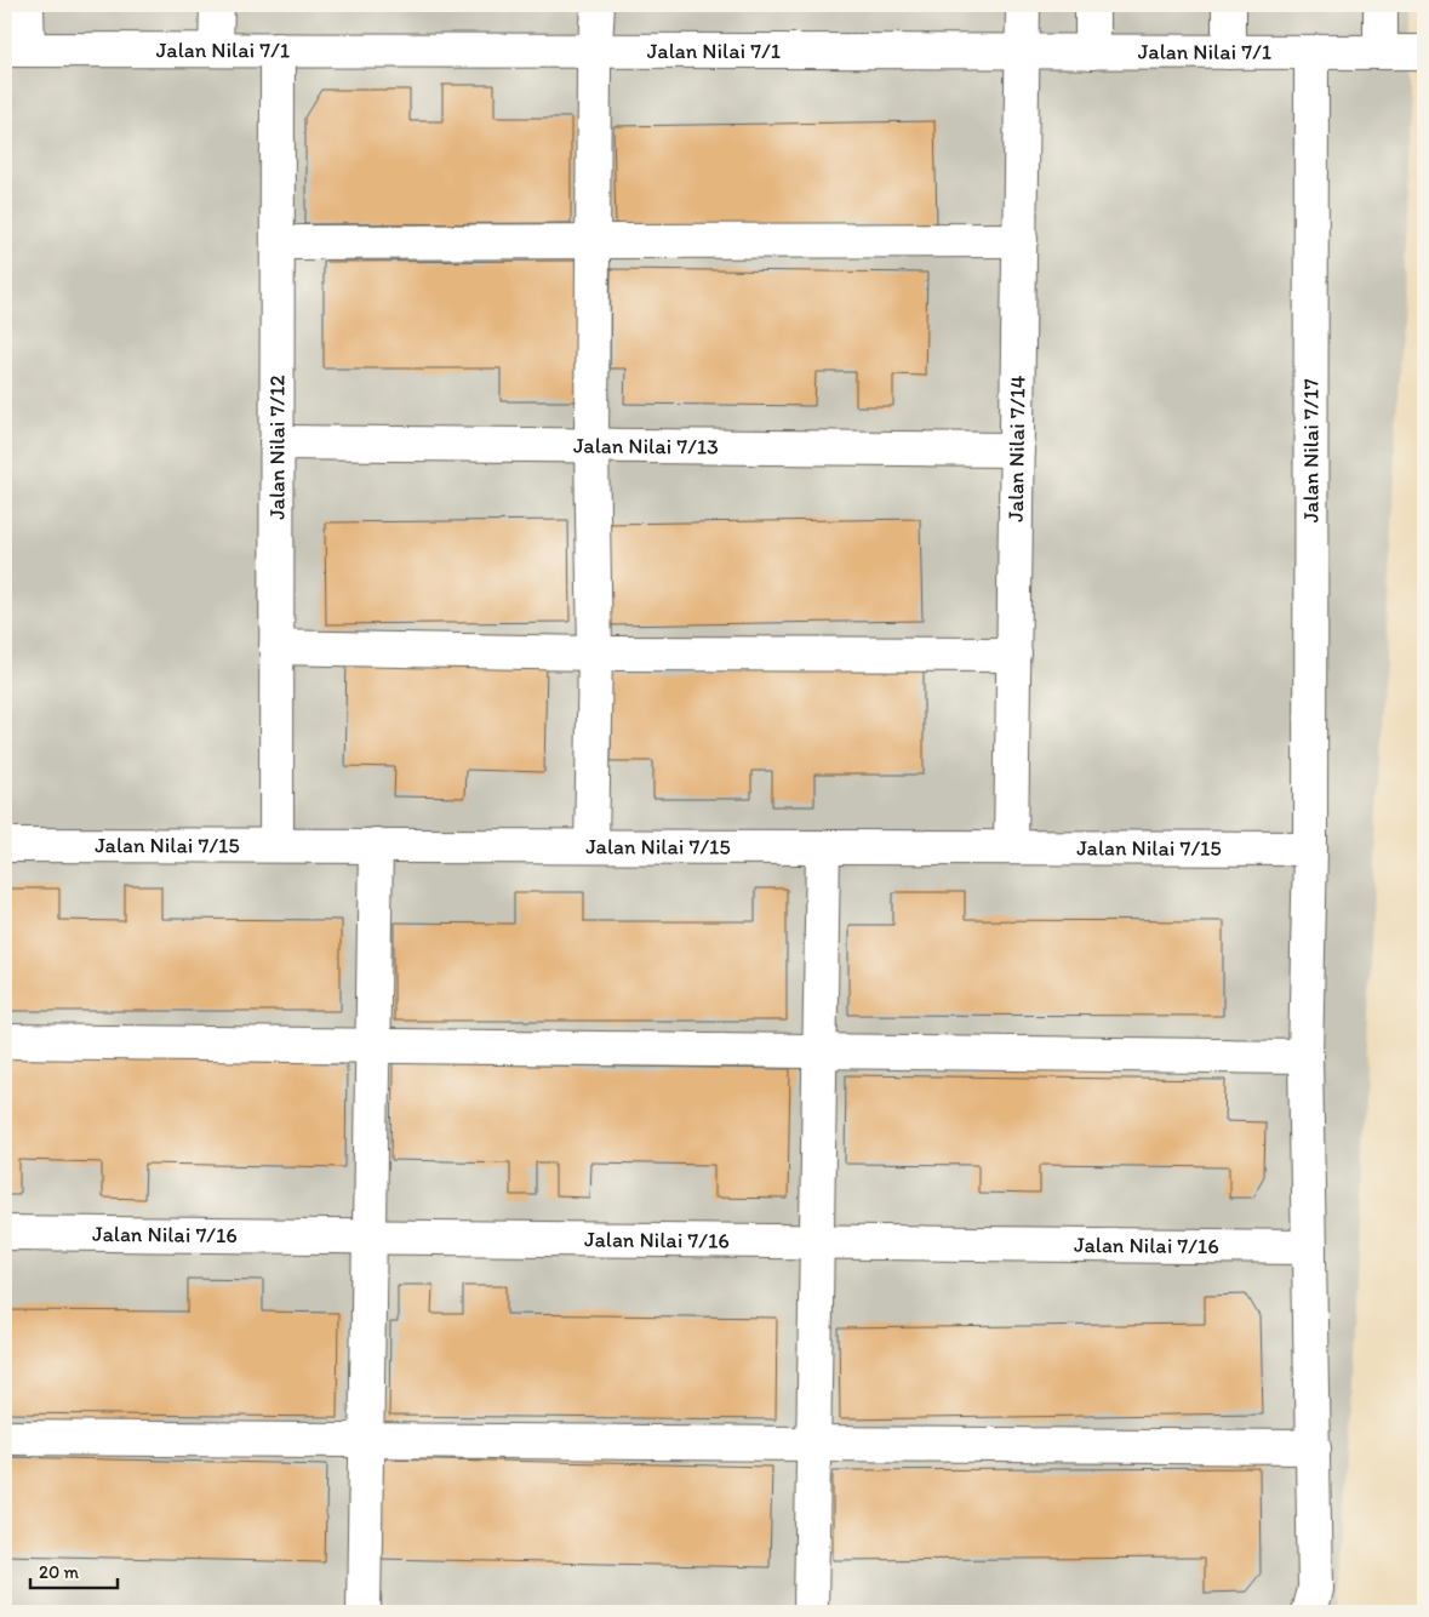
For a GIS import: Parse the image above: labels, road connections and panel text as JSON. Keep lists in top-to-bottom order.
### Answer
{
  "streets": {
    "street": [
      "Jalan Nilai 7/1",
      "Jalan Nilai 7/13",
      "Jalan Nilai 7/12",
      "Jalan Nilai 7/14",
      "Jalan Nilai 7/17",
      "Jalan Nilai 7/15",
      "Jalan Nilai 7/16"
    ]
  },
  "crossings": [
    ["Jalan Nilai 7/1", "Jalan Nilai 7/12"],
    ["Jalan Nilai 7/1", "Jalan Nilai 7/14"],
    ["Jalan Nilai 7/1", "Jalan Nilai 7/17"],
    ["Jalan Nilai 7/13", "Jalan Nilai 7/12"],
    ["Jalan Nilai 7/13", "Jalan Nilai 7/14"],
    ["Jalan Nilai 7/12", "Jalan Nilai 7/15"],
    ["Jalan Nilai 7/14", "Jalan Nilai 7/15"],
    ["Jalan Nilai 7/17", "Jalan Nilai 7/15"],
    ["Jalan Nilai 7/17", "Jalan Nilai 7/16"]
  ],
  "scale_bar": "20 m"
}
